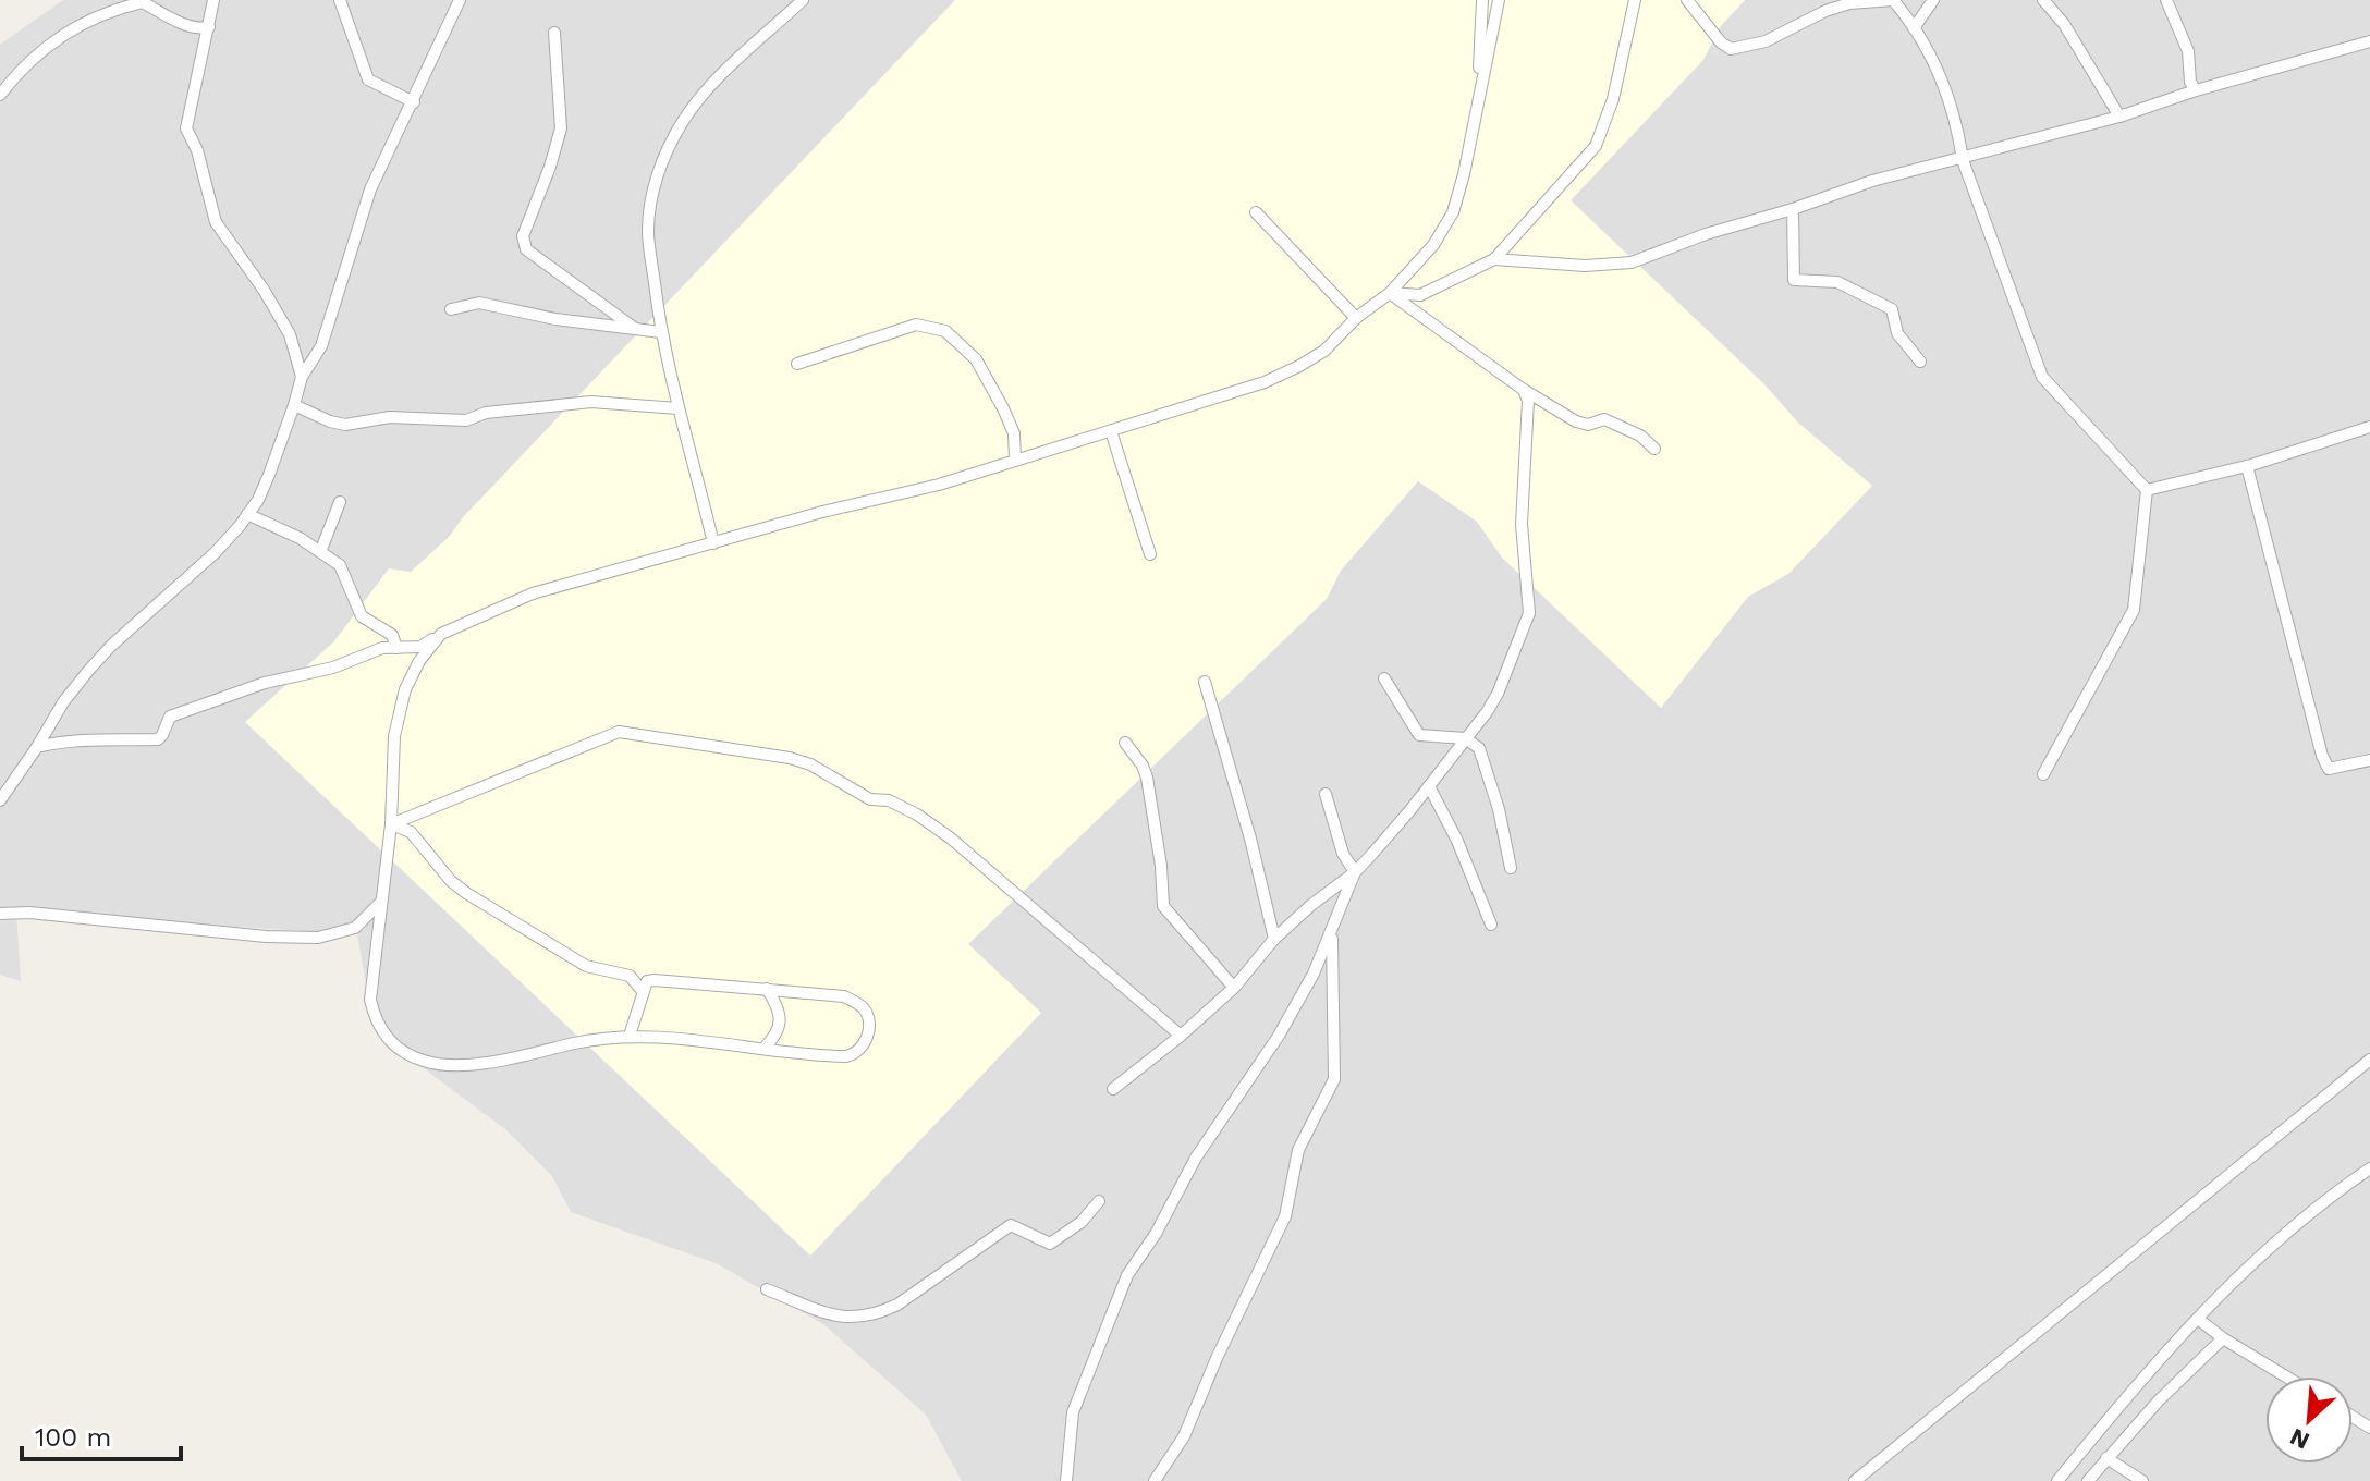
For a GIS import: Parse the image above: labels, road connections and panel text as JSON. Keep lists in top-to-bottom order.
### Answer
{
  "scale_bar": "100 m",
  "north": "bottom left"
}
